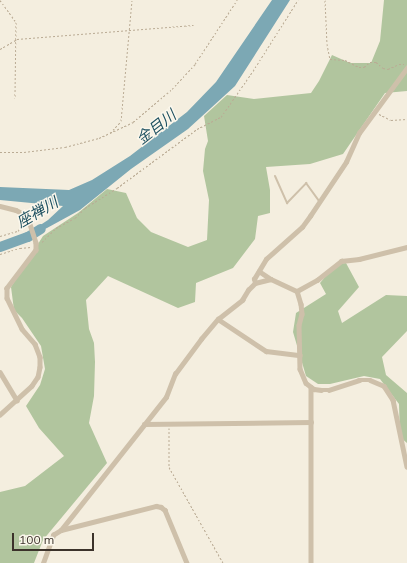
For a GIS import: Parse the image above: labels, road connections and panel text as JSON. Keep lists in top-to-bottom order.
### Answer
{
  "water": ["金目川", "座禅川"],
  "scale_bar": "100 m"
}
